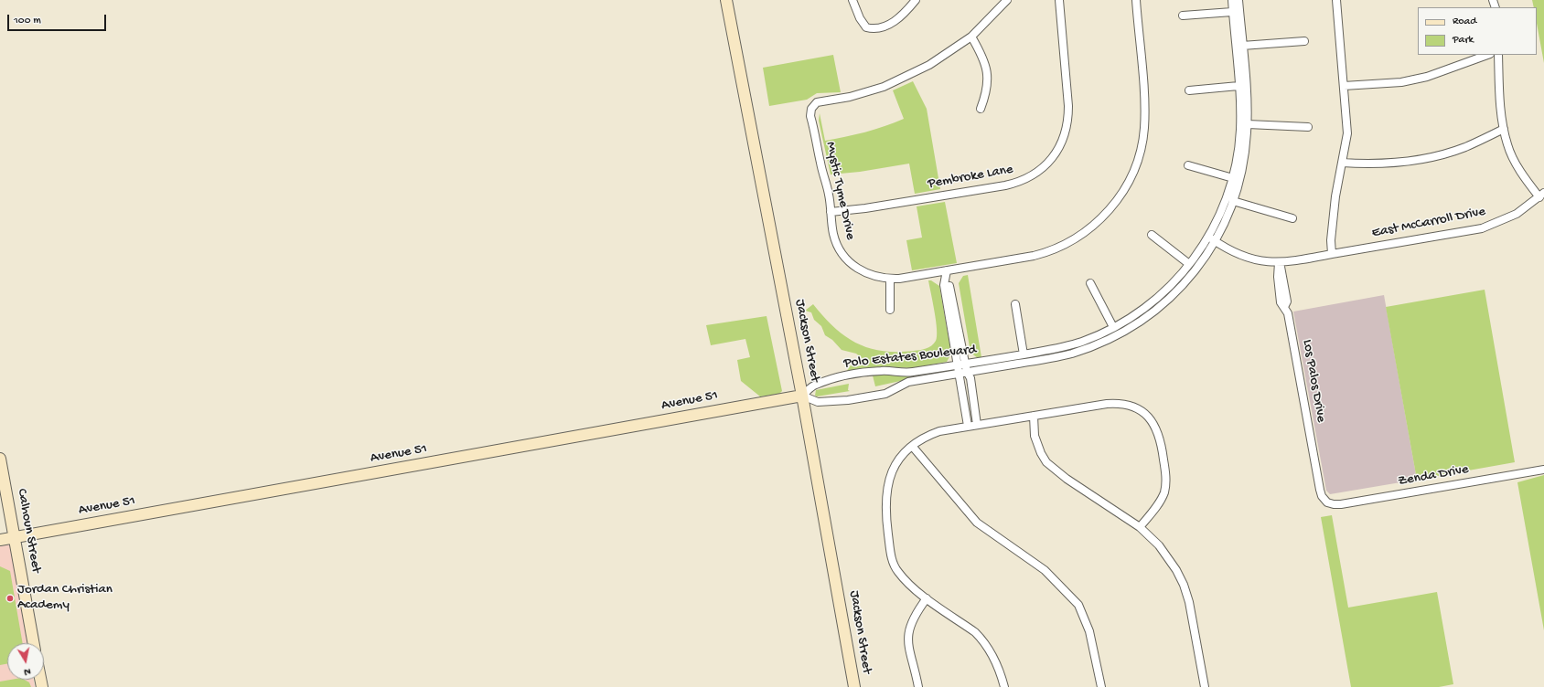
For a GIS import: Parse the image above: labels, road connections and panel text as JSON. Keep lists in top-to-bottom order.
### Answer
{
  "streets": {
    "street": [
      "Pembroke Lane",
      "Mystic Tyme Drive",
      "East McCarroll Drive",
      "Jackson Street",
      "Polo Estates Boulevard",
      "Los Palos Drive",
      "Avenue 51",
      "Zenda Drive",
      "Calhoun Street"
    ]
  },
  "crossings": [
    ["Pembroke Lane", "Mystic Tyme Drive"],
    ["East McCarroll Drive", "Los Palos Drive"],
    ["Jackson Street", "Polo Estates Boulevard"],
    ["Jackson Street", "Avenue 51"],
    ["Polo Estates Boulevard", "Avenue 51"],
    ["Los Palos Drive", "Zenda Drive"],
    ["Avenue 51", "Calhoun Street"]
  ],
  "places": ["Jordan Christian Academy"],
  "legend": ["Road", "Park"],
  "scale_bar": "100 m",
  "north": "bottom"
}
